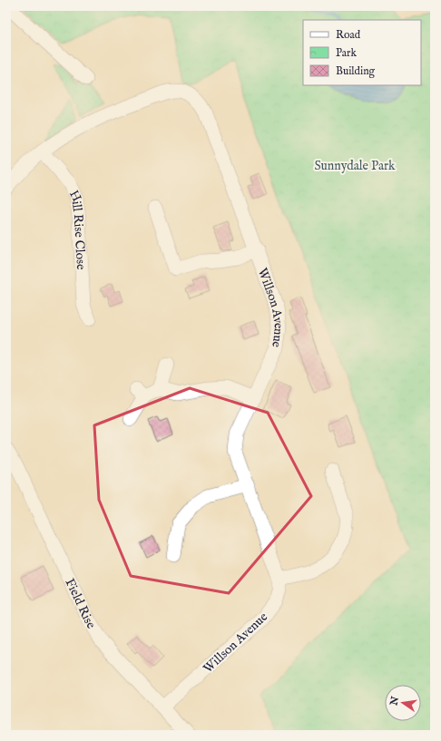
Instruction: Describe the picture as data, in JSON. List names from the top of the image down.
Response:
{
  "streets": {
    "street": ["Hill Rise Close", "Willson Avenue", "Field Rise"]
  },
  "crossings": [
    ["Hill Rise Close", "Willson Avenue"],
    ["Willson Avenue", "Field Rise"]
  ],
  "parks": ["Sunnydale Park"],
  "legend": ["Road", "Park", "Building"],
  "north": "left"
}
